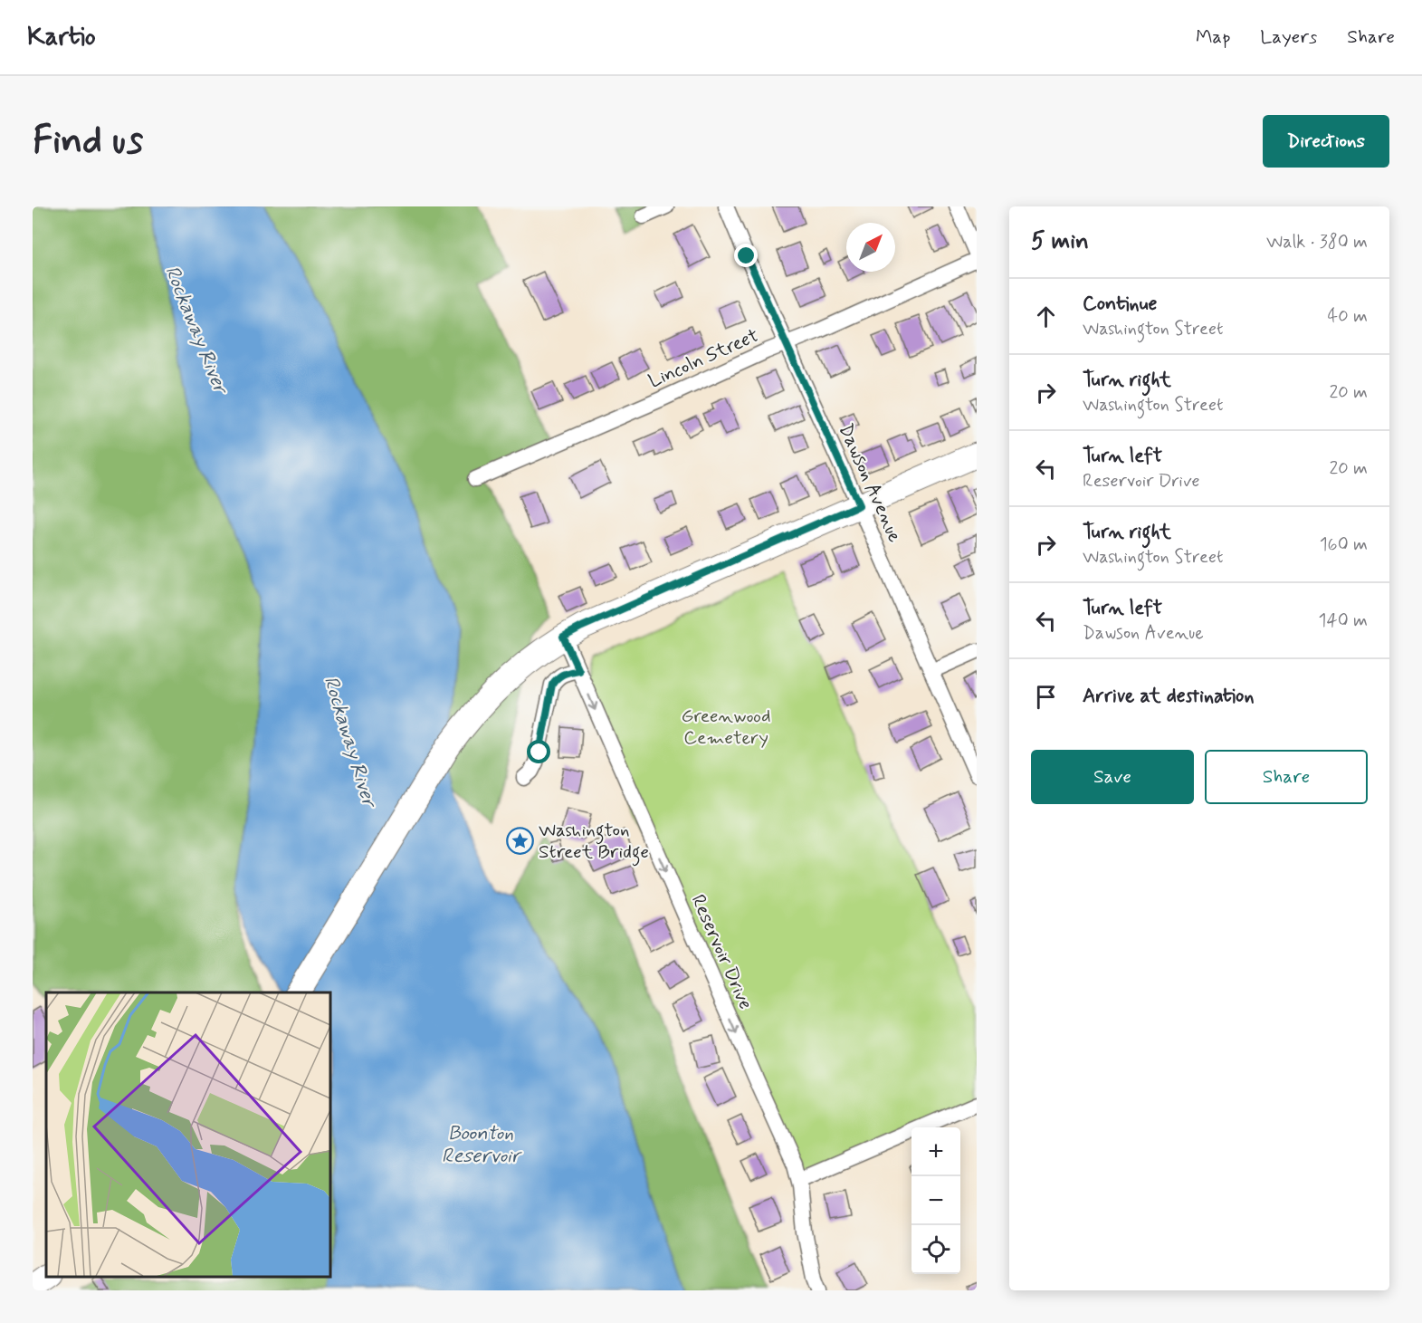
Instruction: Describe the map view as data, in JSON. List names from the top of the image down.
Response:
{
  "streets": {
    "street": ["Lincoln Street", "Dawson Avenue", "Reservoir Drive"]
  },
  "crossings": [
    ["Lincoln Street", "Dawson Avenue"]
  ],
  "one_way": ["Reservoir Drive"],
  "water": ["Rockaway River", "Boonton Reservoir"],
  "parks": ["Greenwood Cemetery"],
  "places": {
    "place": ["Washington Street Bridge"]
  },
  "north": "top right",
  "page": {
    "header": "Kartio",
    "nav": ["Map", "Layers", "Share"],
    "buttons": [
      "Directions",
      ["Save", "Share"]
    ],
    "title": "Find us",
    "heading": ["5 min", "Walk · 380 m"],
    "list": [
      ["Continue", "Washington Street", "40 m"],
      ["Turn right", "Washington Street", "20 m"],
      ["Turn left", "Reservoir Drive", "20 m"],
      ["Turn right", "Washington Street", "160 m"],
      ["Turn left", "Dawson Avenue", "140 m"],
      "Arrive at destination"
    ],
    "map_buttons": ["+", "−"]
  }
}
